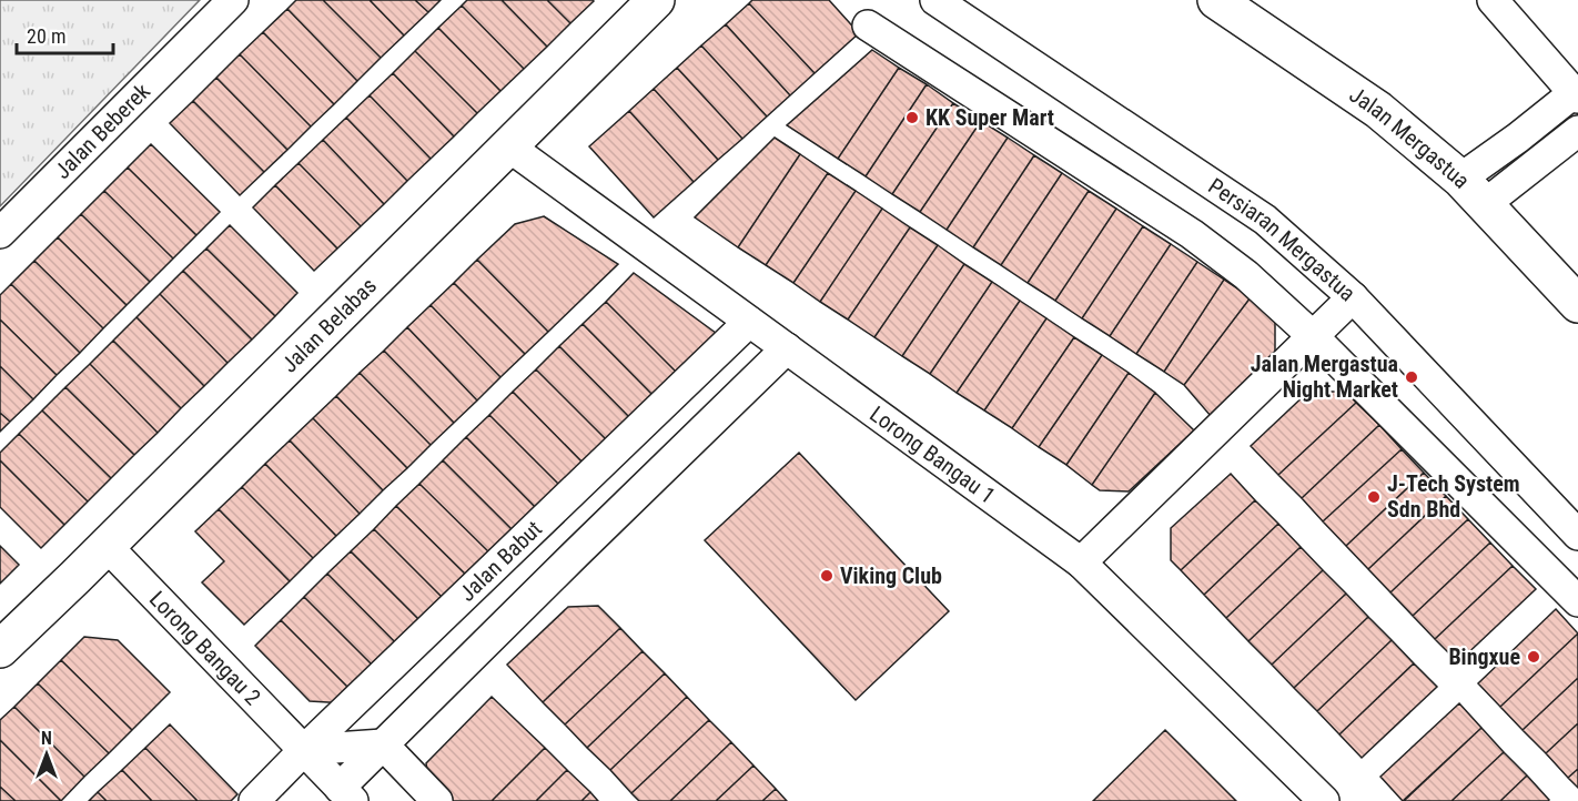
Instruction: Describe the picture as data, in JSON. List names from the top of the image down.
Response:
{
  "streets": {
    "street": [
      "Jalan Beberek",
      "Jalan Mergastua",
      "Persiaran Mergastua",
      "Jalan Belabas",
      "Lorong Bangau 1",
      "Jalan Babut",
      "Lorong Bangau 2"
    ]
  },
  "crossings": [
    ["Jalan Belabas", "Lorong Bangau 1"],
    ["Jalan Belabas", "Lorong Bangau 2"],
    ["Lorong Bangau 1", "Jalan Babut"],
    ["Jalan Babut", "Lorong Bangau 2"]
  ],
  "places": [
    "KK Super Mart",
    "Jalan Mergastua Night Market",
    "J-Tech System Sdn Bhd",
    "Viking Club",
    "Bingxue"
  ],
  "scale_bar": "20 m",
  "north": "top"
}
